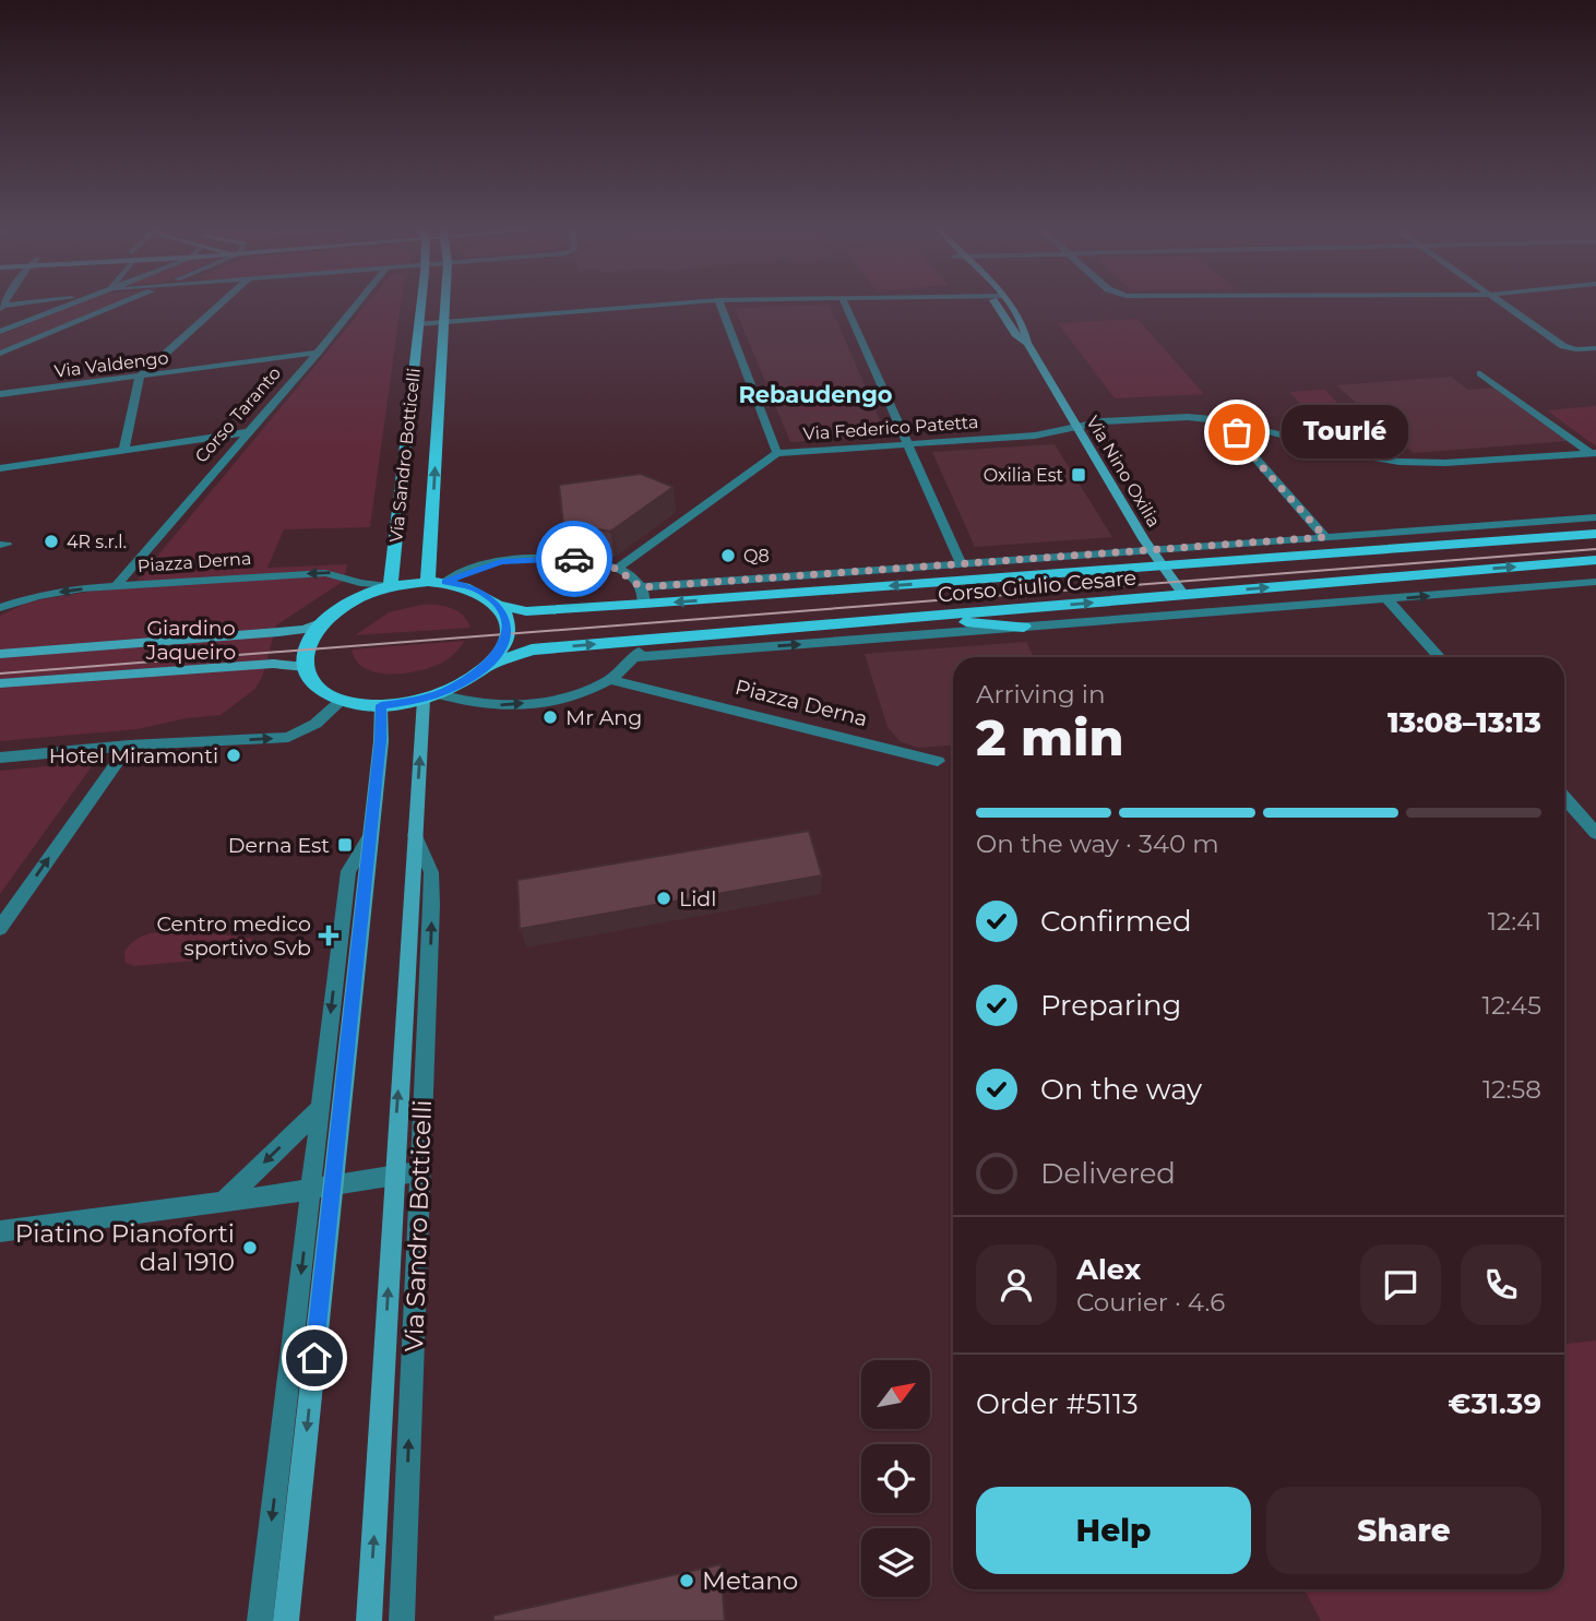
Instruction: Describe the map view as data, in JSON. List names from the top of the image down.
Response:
{
  "streets": {
    "main road": ["Via Sandro Botticelli", "Piazza Derna", "Corso Giulio Cesare"],
    "street": [
      "Via Valdengo",
      "Corso Taranto",
      "Via Federico Patetta",
      "Via Nino Oxilia"
    ]
  },
  "crossings": [
    ["Via Valdengo", "Corso Taranto"],
    ["Corso Taranto", "Piazza Derna"],
    ["Via Federico Patetta", "Via Nino Oxilia"],
    ["Via Sandro Botticelli", "Piazza Derna"],
    ["Via Sandro Botticelli", "Corso Giulio Cesare"],
    ["Via Nino Oxilia", "Corso Giulio Cesare"],
    ["Piazza Derna", "Corso Giulio Cesare"]
  ],
  "one_way": ["Via Sandro Botticelli"],
  "districts": ["Rebaudengo"],
  "parks": ["Giardino Jaqueiro"],
  "places": {
    "other": [
      "Tourlé",
      "4R s.r.l.",
      "Q8",
      "Mr Ang",
      "Hotel Miramonti",
      "Lidl",
      "Piatino Pianoforti dal 1910",
      "Metano"
    ],
    "transit": ["Oxilia Est", "Derna Est"],
    "health": ["Centro medico sportivo Svb"]
  },
  "north": "top right",
  "page": {
    "bubble": "Tourlé",
    "heading": ["2 min", "Arriving in", "13:08–13:13"],
    "panel": [
      "Alex",
      "Courier · 4.6",
      "Order #5113",
      "€31.39"
    ],
    "bar": "On the way · 340 m",
    "list": [
      ["Confirmed", "12:41"],
      ["Preparing", "12:45"],
      ["On the way", "12:58"],
      "Delivered"
    ],
    "buttons": ["Help", "Share"]
  }
}
